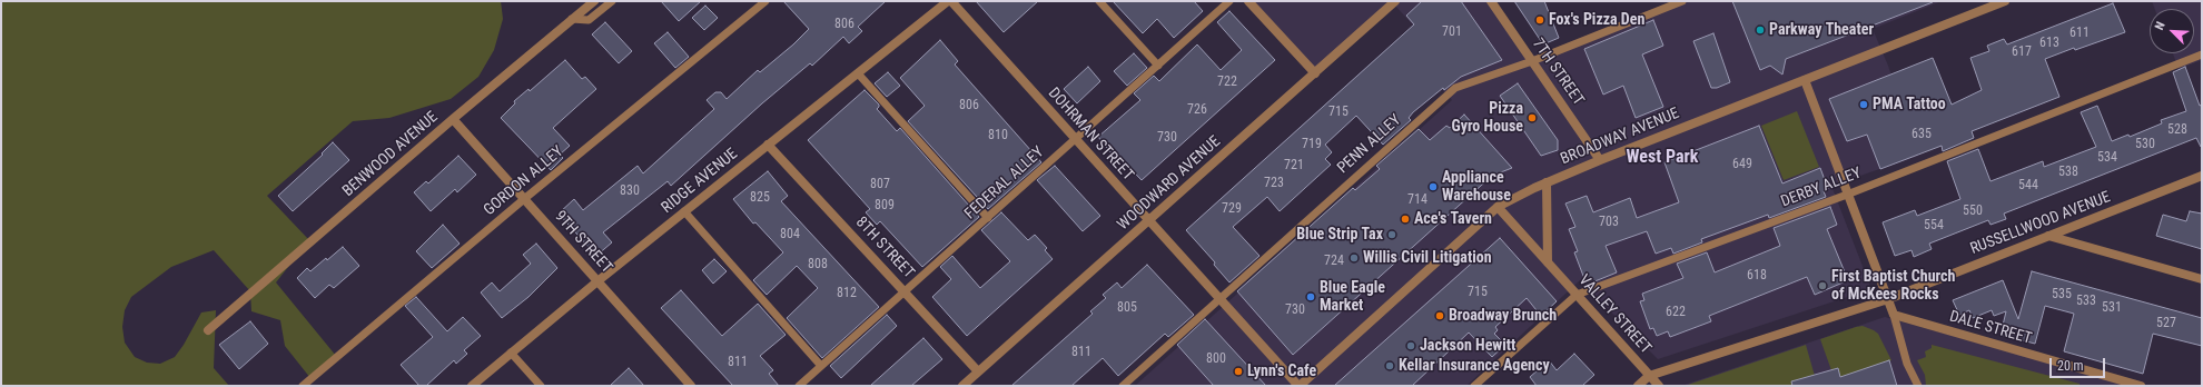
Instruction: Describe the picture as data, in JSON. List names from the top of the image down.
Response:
{
  "streets": {
    "street": [
      "7TH STREET",
      "DOHRMAN STREET",
      "BROADWAY AVENUE",
      "BENWOOD AVENUE",
      "RIDGE AVENUE",
      "WOODWARD AVENUE",
      "RUSSELLWOOD AVENUE",
      "9TH STREET",
      "8TH STREET",
      "VALLEY STREET",
      "DALE STREET"
    ],
    "lane": [
      "PENN ALLEY",
      "GORDON ALLEY",
      "FEDERAL ALLEY",
      "DERBY ALLEY"
    ]
  },
  "crossings": [
    ["7TH STREET", "BROADWAY AVENUE"],
    ["7TH STREET", "PENN ALLEY"],
    ["DOHRMAN STREET", "BROADWAY AVENUE"],
    ["DOHRMAN STREET", "PENN ALLEY"],
    ["DOHRMAN STREET", "RIDGE AVENUE"],
    ["DOHRMAN STREET", "FEDERAL ALLEY"],
    ["DOHRMAN STREET", "WOODWARD AVENUE"],
    ["BROADWAY AVENUE", "VALLEY STREET"],
    ["BENWOOD AVENUE", "9TH STREET"],
    ["GORDON ALLEY", "9TH STREET"],
    ["RIDGE AVENUE", "9TH STREET"],
    ["RIDGE AVENUE", "8TH STREET"],
    ["FEDERAL ALLEY", "8TH STREET"],
    ["WOODWARD AVENUE", "8TH STREET"],
    ["DERBY ALLEY", "VALLEY STREET"],
    ["RUSSELLWOOD AVENUE", "VALLEY STREET"]
  ],
  "districts": ["West Park"],
  "places": [
    "Fox's Pizza Den",
    "Parkway Theater",
    "PMA Tattoo",
    "Pizza Gyro House",
    "Appliance Warehouse",
    "Ace's Tavern",
    "Blue Strip Tax",
    "Willis Civil Litigation",
    "First Baptist Church of McKees Rocks",
    "Blue Eagle Market",
    "Broadway Brunch",
    "Jackson Hewitt",
    "Kellar Insurance Agency",
    "Lynn's Cafe"
  ],
  "house_numbers": [
    "806",
    "701",
    "611",
    "613",
    "617",
    "722",
    "806",
    "726",
    "715",
    "528",
    "635",
    "810",
    "730",
    "719",
    "530",
    "534",
    "649",
    "721",
    "538",
    "723",
    "807",
    "544",
    "830",
    "825",
    "714",
    "809",
    "729",
    "550",
    "703",
    "554",
    "804",
    "724",
    "808",
    "618",
    "715",
    "812",
    "535",
    "533",
    "805",
    "531",
    "730",
    "622",
    "527",
    "811",
    "800",
    "811"
  ],
  "scale_bar": "20 m",
  "north": "top left"
}
